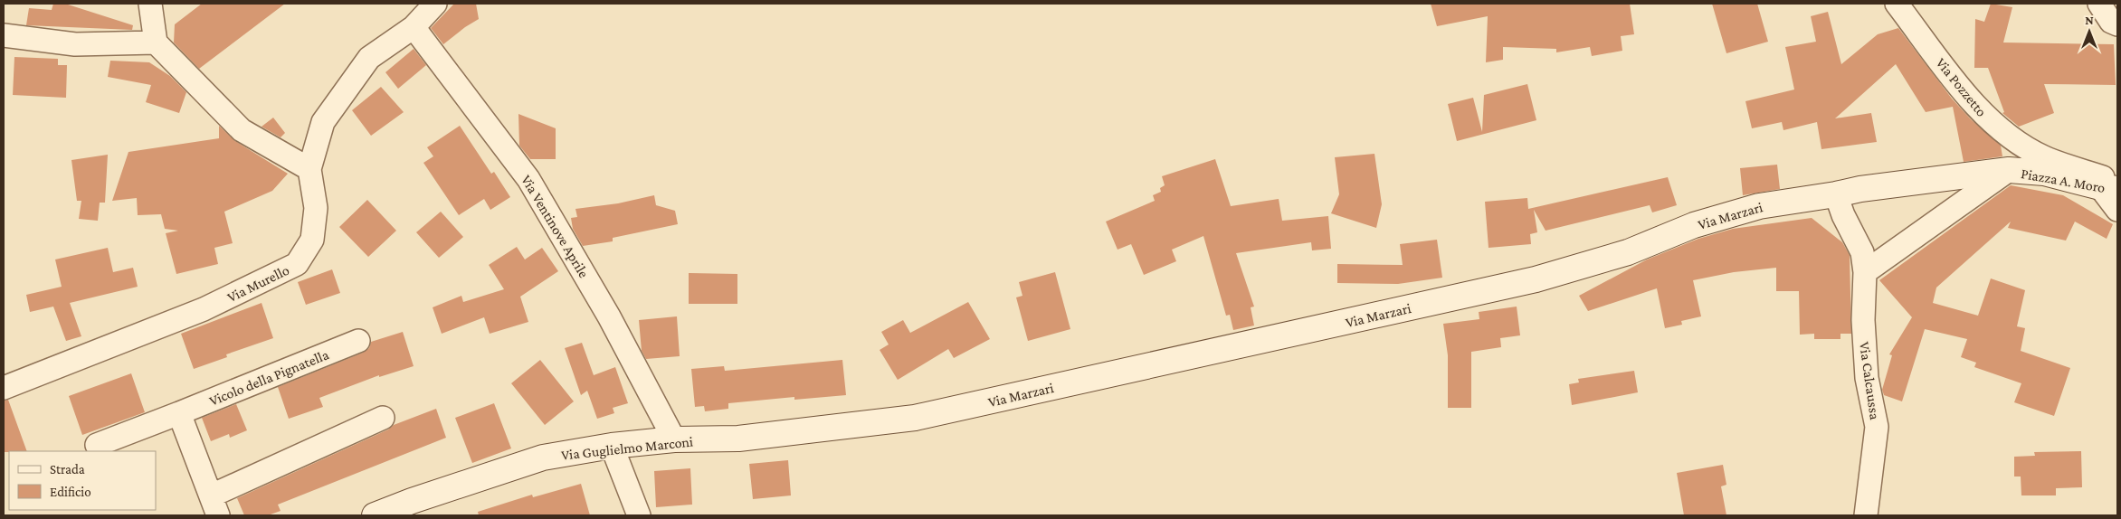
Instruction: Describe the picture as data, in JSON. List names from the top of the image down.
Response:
{
  "streets": {
    "street": [
      "Via Pozzetto",
      "Piazza A. Moro",
      "Via Marzari",
      "Via Ventinove Aprile",
      "Via Murello",
      "Vicolo della Pignatella",
      "Via Calcaussa",
      "Via Guglielmo Marconi"
    ]
  },
  "crossings": [
    ["Via Pozzetto", "Piazza A. Moro"],
    ["Piazza A. Moro", "Via Marzari"],
    ["Via Marzari", "Via Guglielmo Marconi"],
    ["Via Ventinove Aprile", "Via Guglielmo Marconi"]
  ],
  "legend": ["Strada", "Edificio"],
  "north": "top"
}
